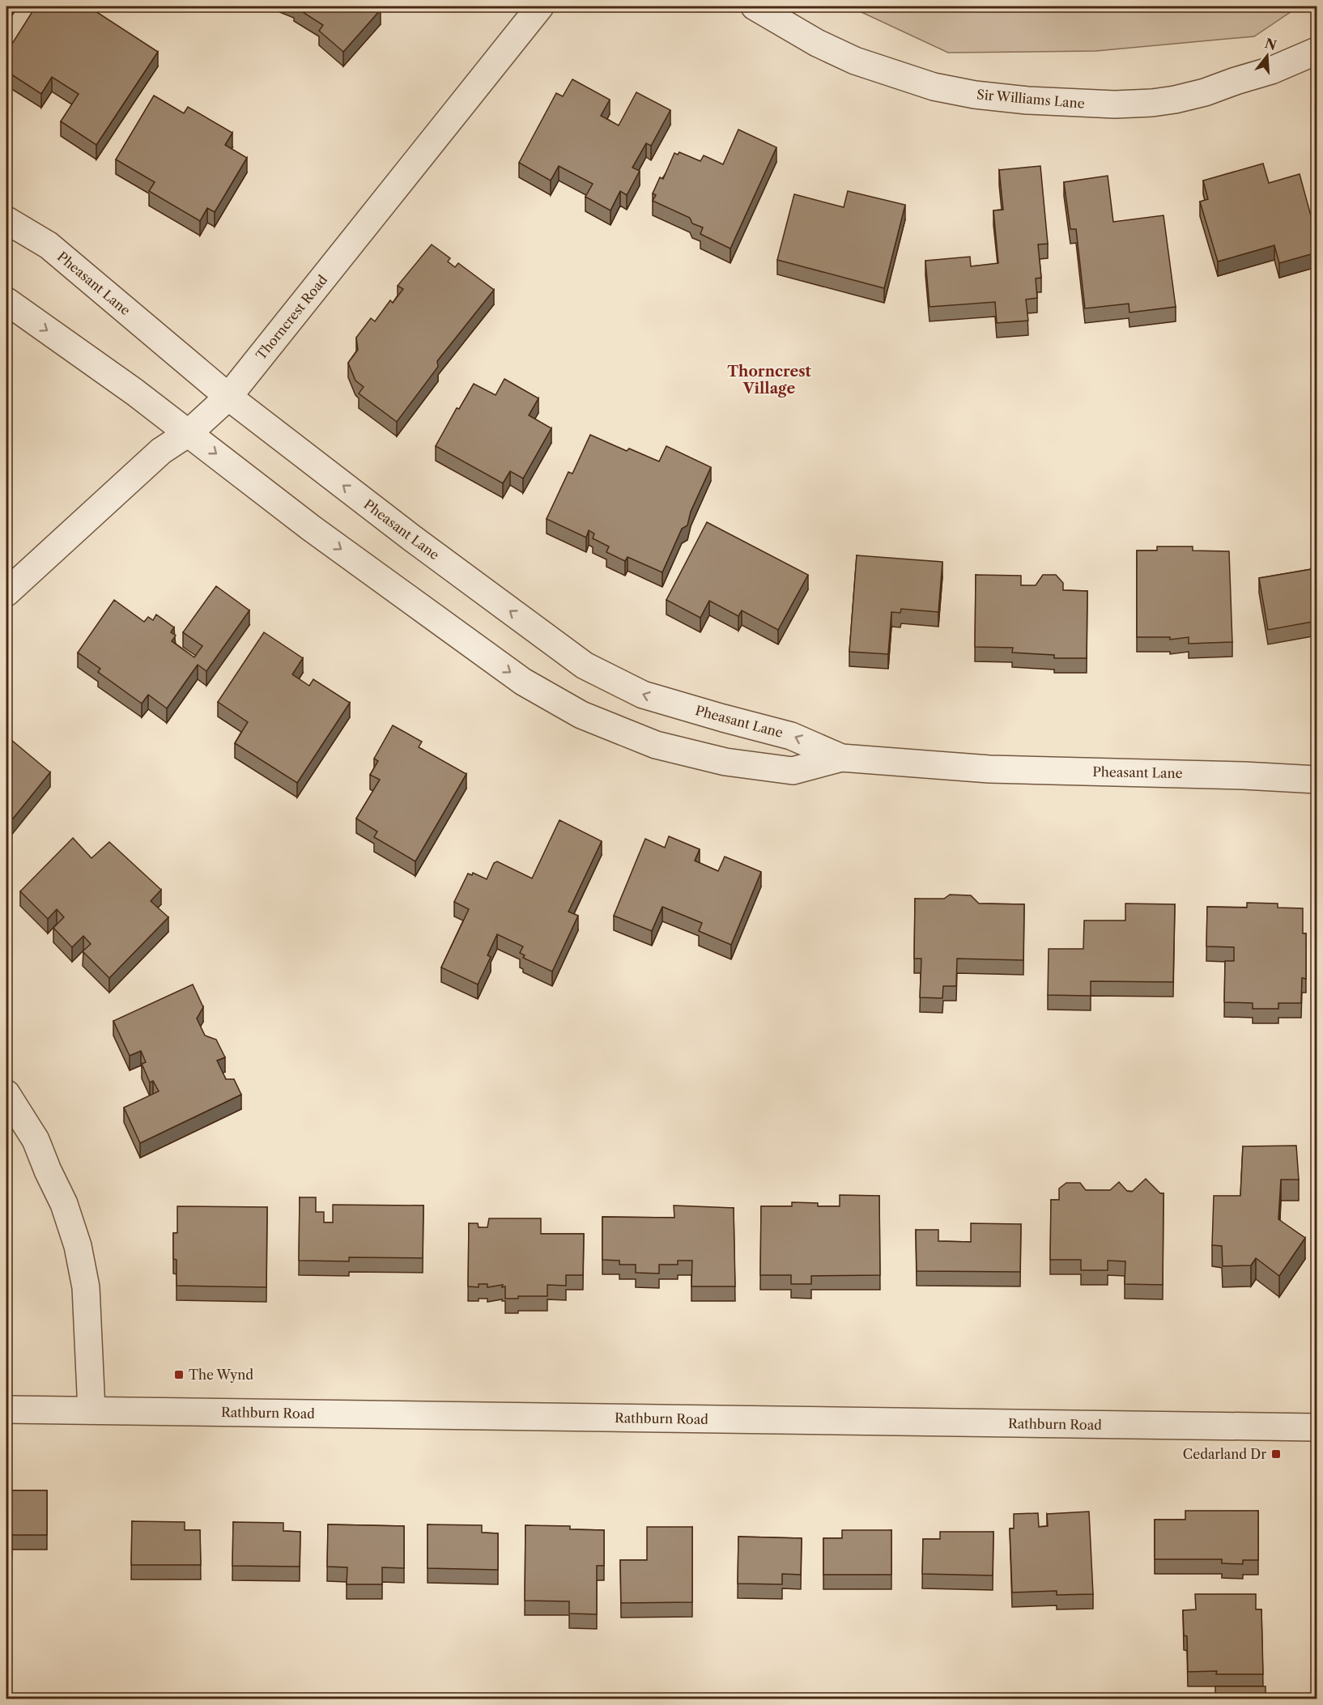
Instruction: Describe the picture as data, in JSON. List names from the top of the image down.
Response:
{
  "streets": {
    "street": [
      "Sir Williams Lane",
      "Pheasant Lane",
      "Thorncrest Road",
      "Rathburn Road"
    ]
  },
  "crossings": [
    ["Pheasant Lane", "Thorncrest Road"]
  ],
  "districts": ["Thorncrest Village"],
  "places": {
    "transit": ["The Wynd", "Cedarland Dr"]
  },
  "north": "top"
}
